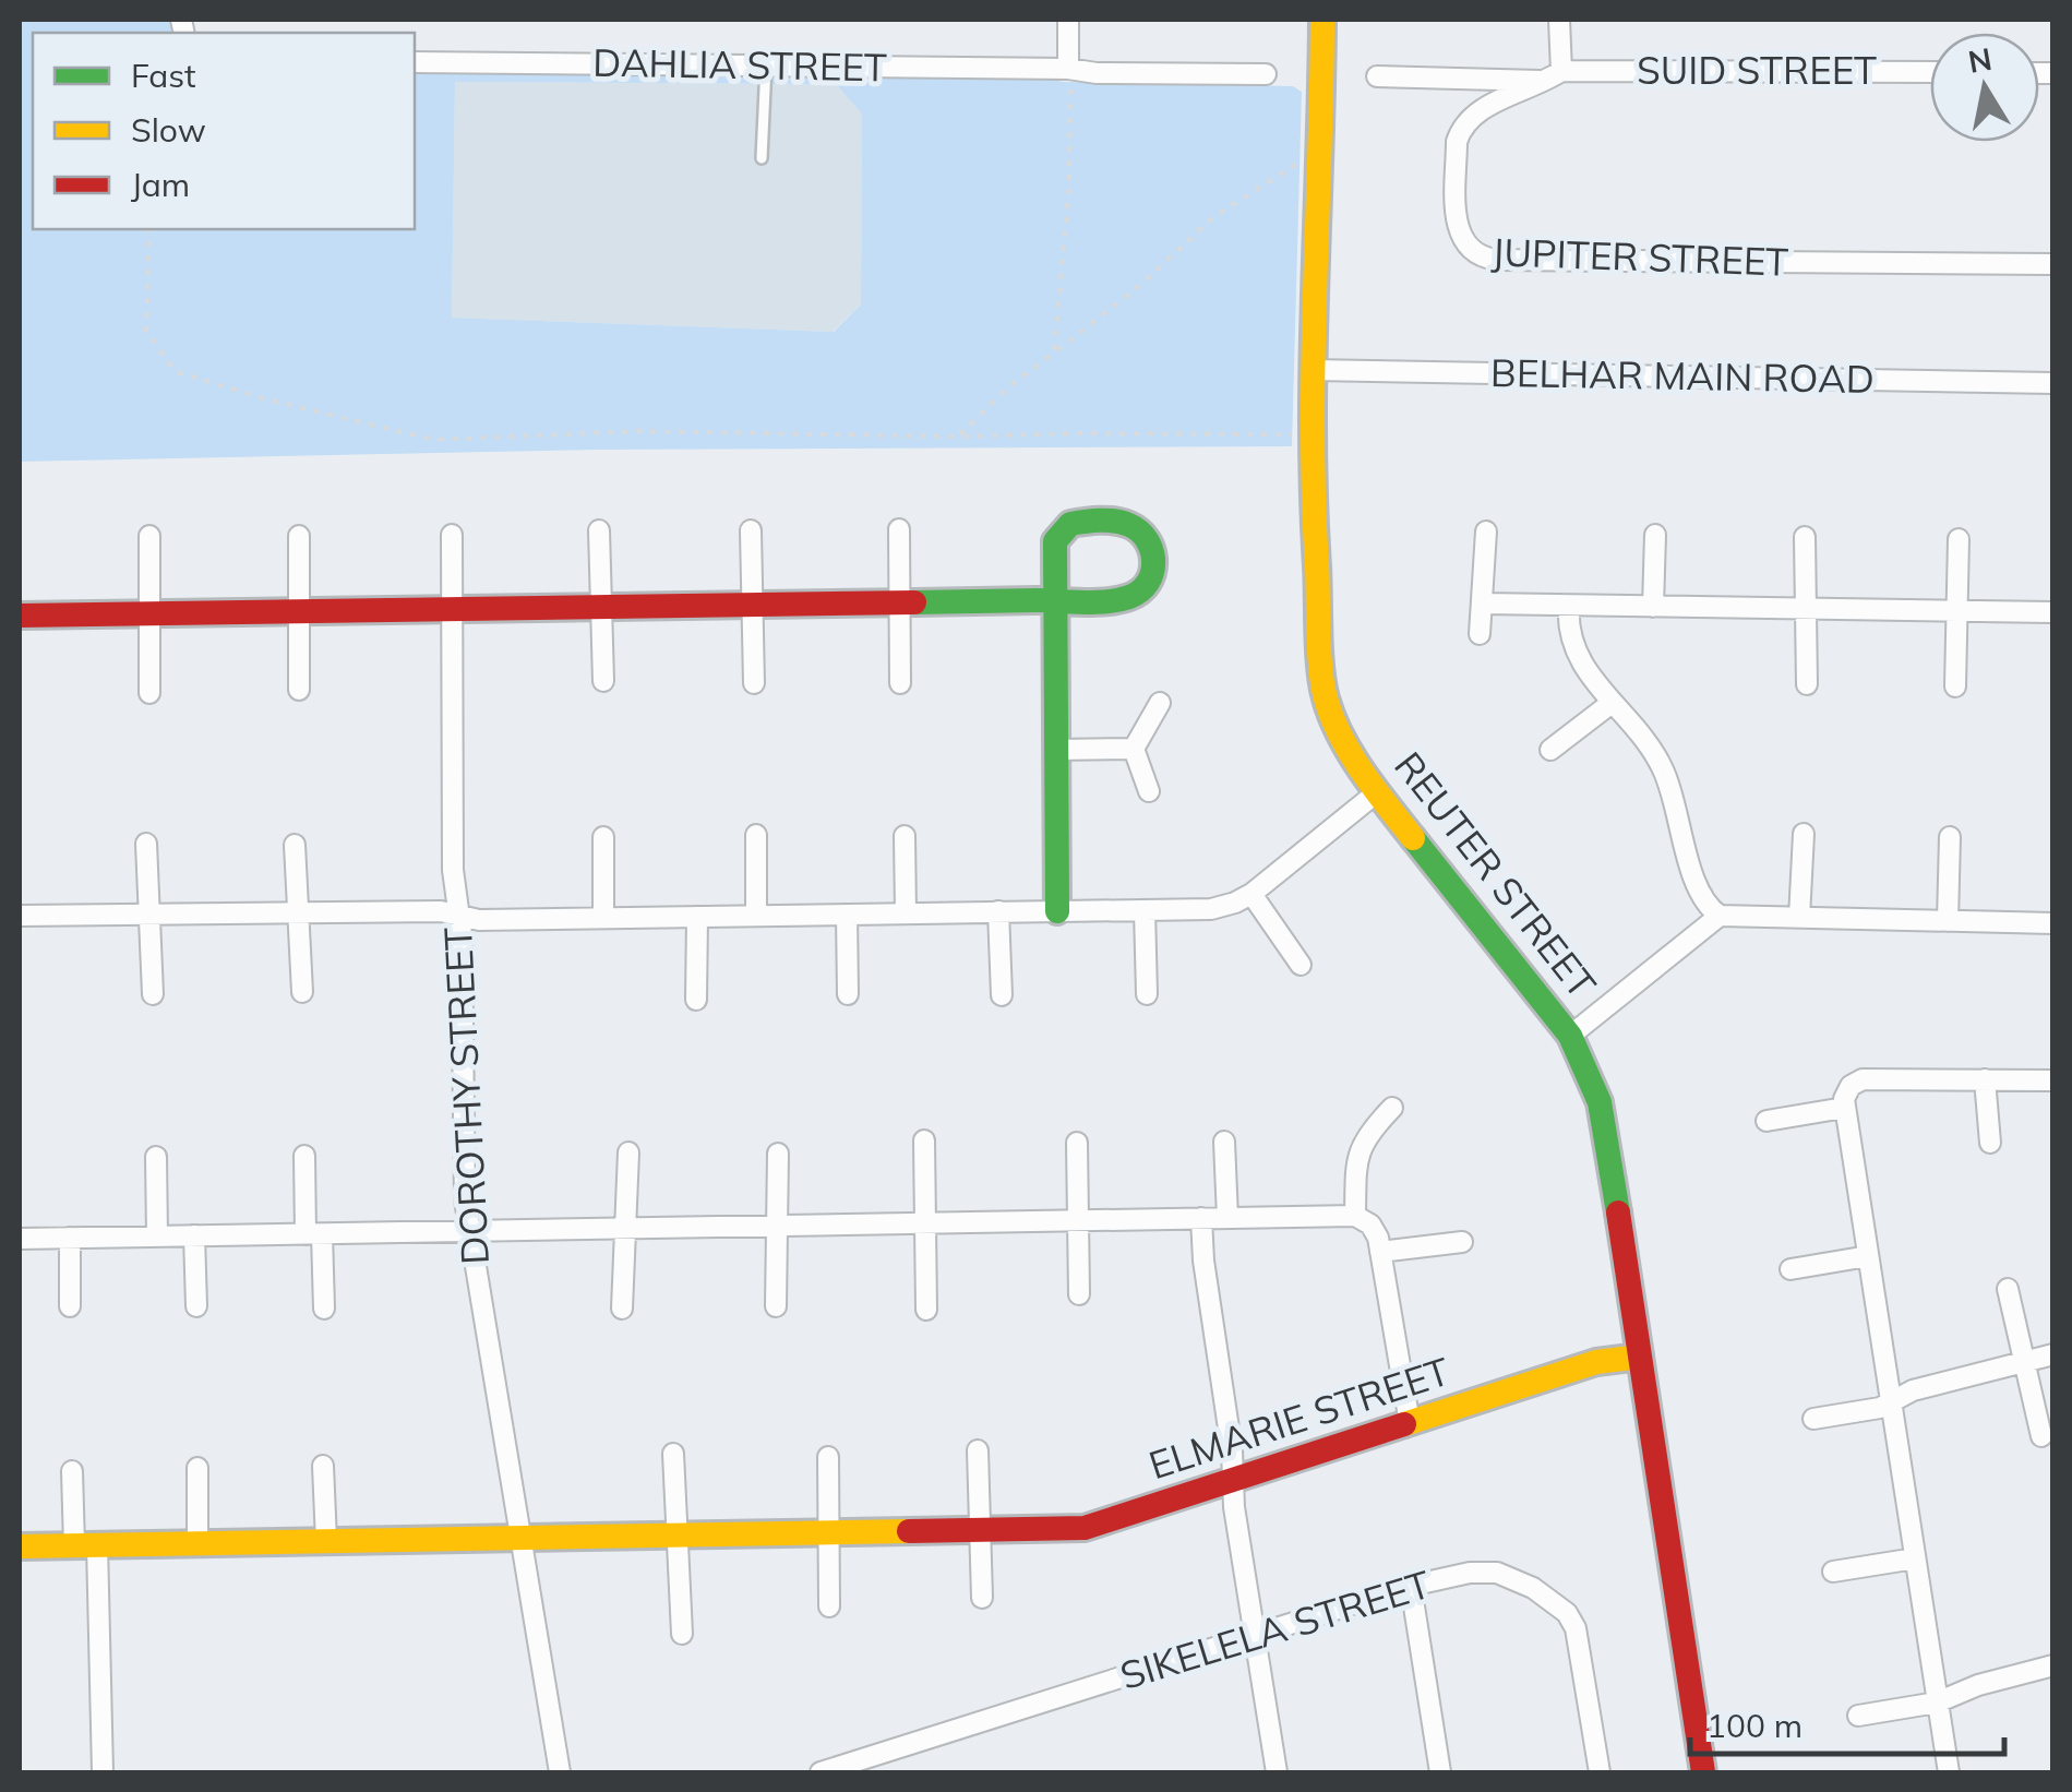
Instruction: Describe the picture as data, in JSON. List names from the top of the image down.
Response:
{
  "streets": {
    "street": [
      "DAHLIA STREET",
      "SUID STREET",
      "JUPITER STREET",
      "BELHAR MAIN ROAD",
      "REUTER STREET",
      "DOROTHY STREET",
      "ELMARIE STREET",
      "SIKELELA STREET"
    ]
  },
  "crossings": [
    ["SUID STREET", "JUPITER STREET"],
    ["BELHAR MAIN ROAD", "REUTER STREET"],
    ["REUTER STREET", "ELMARIE STREET"],
    ["DOROTHY STREET", "ELMARIE STREET"]
  ],
  "legend": ["Fast", "Slow", "Jam"],
  "scale_bar": "100 m",
  "north": "top"
}
